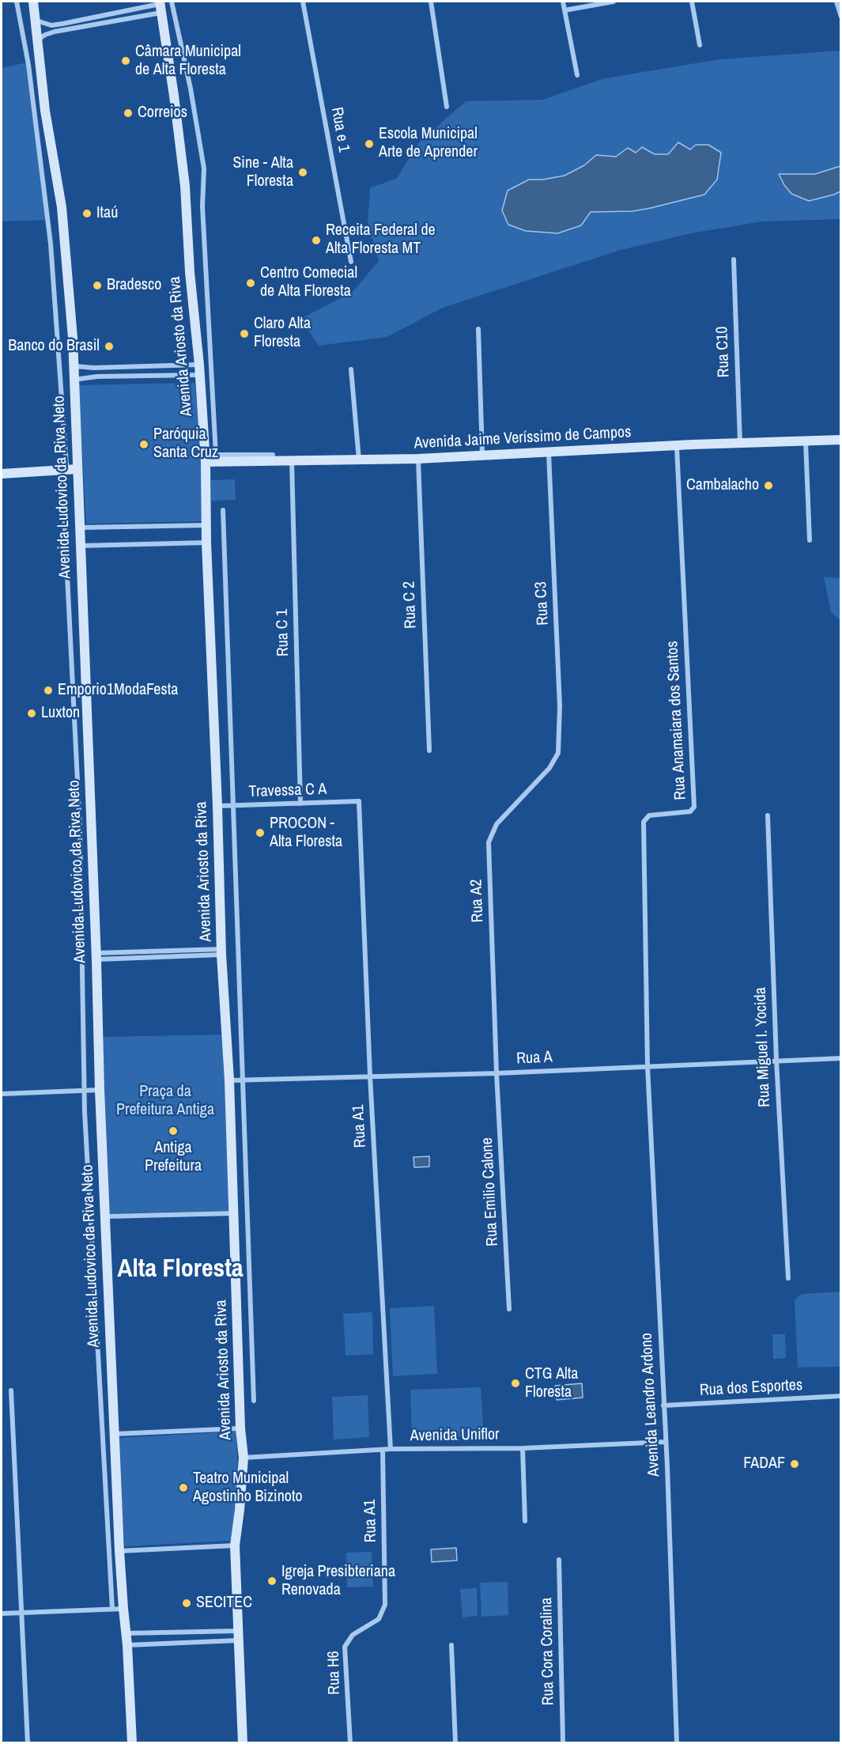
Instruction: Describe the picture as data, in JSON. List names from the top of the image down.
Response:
{
  "streets": {
    "street": [
      "Rua e 1",
      "Avenida Ariosto da Riva",
      "Rua C10",
      "Avenida Jaime Veríssimo de Campos",
      "Avenida Ludovico da Riva Neto",
      "Rua C3",
      "Rua C 2",
      "Rua C 1",
      "Rua Anamaiara dos Santos",
      "Travessa C A",
      "Rua A2",
      "Rua Miguel I. Yocida",
      "Rua A",
      "Rua A1",
      "Rua Emilio Calone",
      "Rua dos Esportes",
      "Avenida Leandro Ardono",
      "Avenida Uniflor",
      "Rua Cora Coralina",
      "Rua H6"
    ]
  },
  "crossings": [
    ["Avenida Ariosto da Riva", "Avenida Jaime Veríssimo de Campos"],
    ["Avenida Ariosto da Riva", "Travessa C A"],
    ["Avenida Ariosto da Riva", "Rua A"],
    ["Avenida Ariosto da Riva", "Avenida Uniflor"],
    ["Rua C10", "Avenida Jaime Veríssimo de Campos"],
    ["Avenida Jaime Veríssimo de Campos", "Rua C3"],
    ["Avenida Jaime Veríssimo de Campos", "Rua C 2"],
    ["Avenida Jaime Veríssimo de Campos", "Rua C 1"],
    ["Avenida Jaime Veríssimo de Campos", "Rua Anamaiara dos Santos"],
    ["Rua C3", "Rua A2"],
    ["Rua C 1", "Travessa C A"],
    ["Rua Anamaiara dos Santos", "Rua A"],
    ["Rua Anamaiara dos Santos", "Avenida Leandro Ardono"],
    ["Travessa C A", "Rua A1"],
    ["Rua A2", "Rua A"],
    ["Rua A2", "Rua Emilio Calone"],
    ["Rua Miguel I. Yocida", "Rua A"],
    ["Rua A", "Rua A1"],
    ["Rua A", "Rua Emilio Calone"],
    ["Rua A", "Avenida Leandro Ardono"],
    ["Rua A1", "Avenida Uniflor"],
    ["Rua A1", "Rua H6"],
    ["Rua dos Esportes", "Avenida Leandro Ardono"],
    ["Avenida Leandro Ardono", "Avenida Uniflor"]
  ],
  "districts": ["Alta Floresta"],
  "parks": ["Praça da Prefeitura Antiga"],
  "places": [
    "Câmara Municipal de Alta Floresta",
    "Correios",
    "Escola Municipal Arte de Aprender",
    "Sine - Alta Floresta",
    "Itaú",
    "Receita Federal de Alta Floresta MT",
    "Centro Comecial de Alta Floresta",
    "Bradesco",
    "Claro Alta Floresta",
    "Banco do Brasil",
    "Paróquia Santa Cruz",
    "Cambalacho",
    "Emporio1ModaFesta",
    "Luxton",
    "PROCON - Alta Floresta",
    "Antiga Prefeitura",
    "CTG Alta Floresta",
    "FADAF",
    "Teatro Municipal Agostinho Bizinoto",
    "Igreja Presibteriana Renovada",
    "SECITEC"
  ]
}
